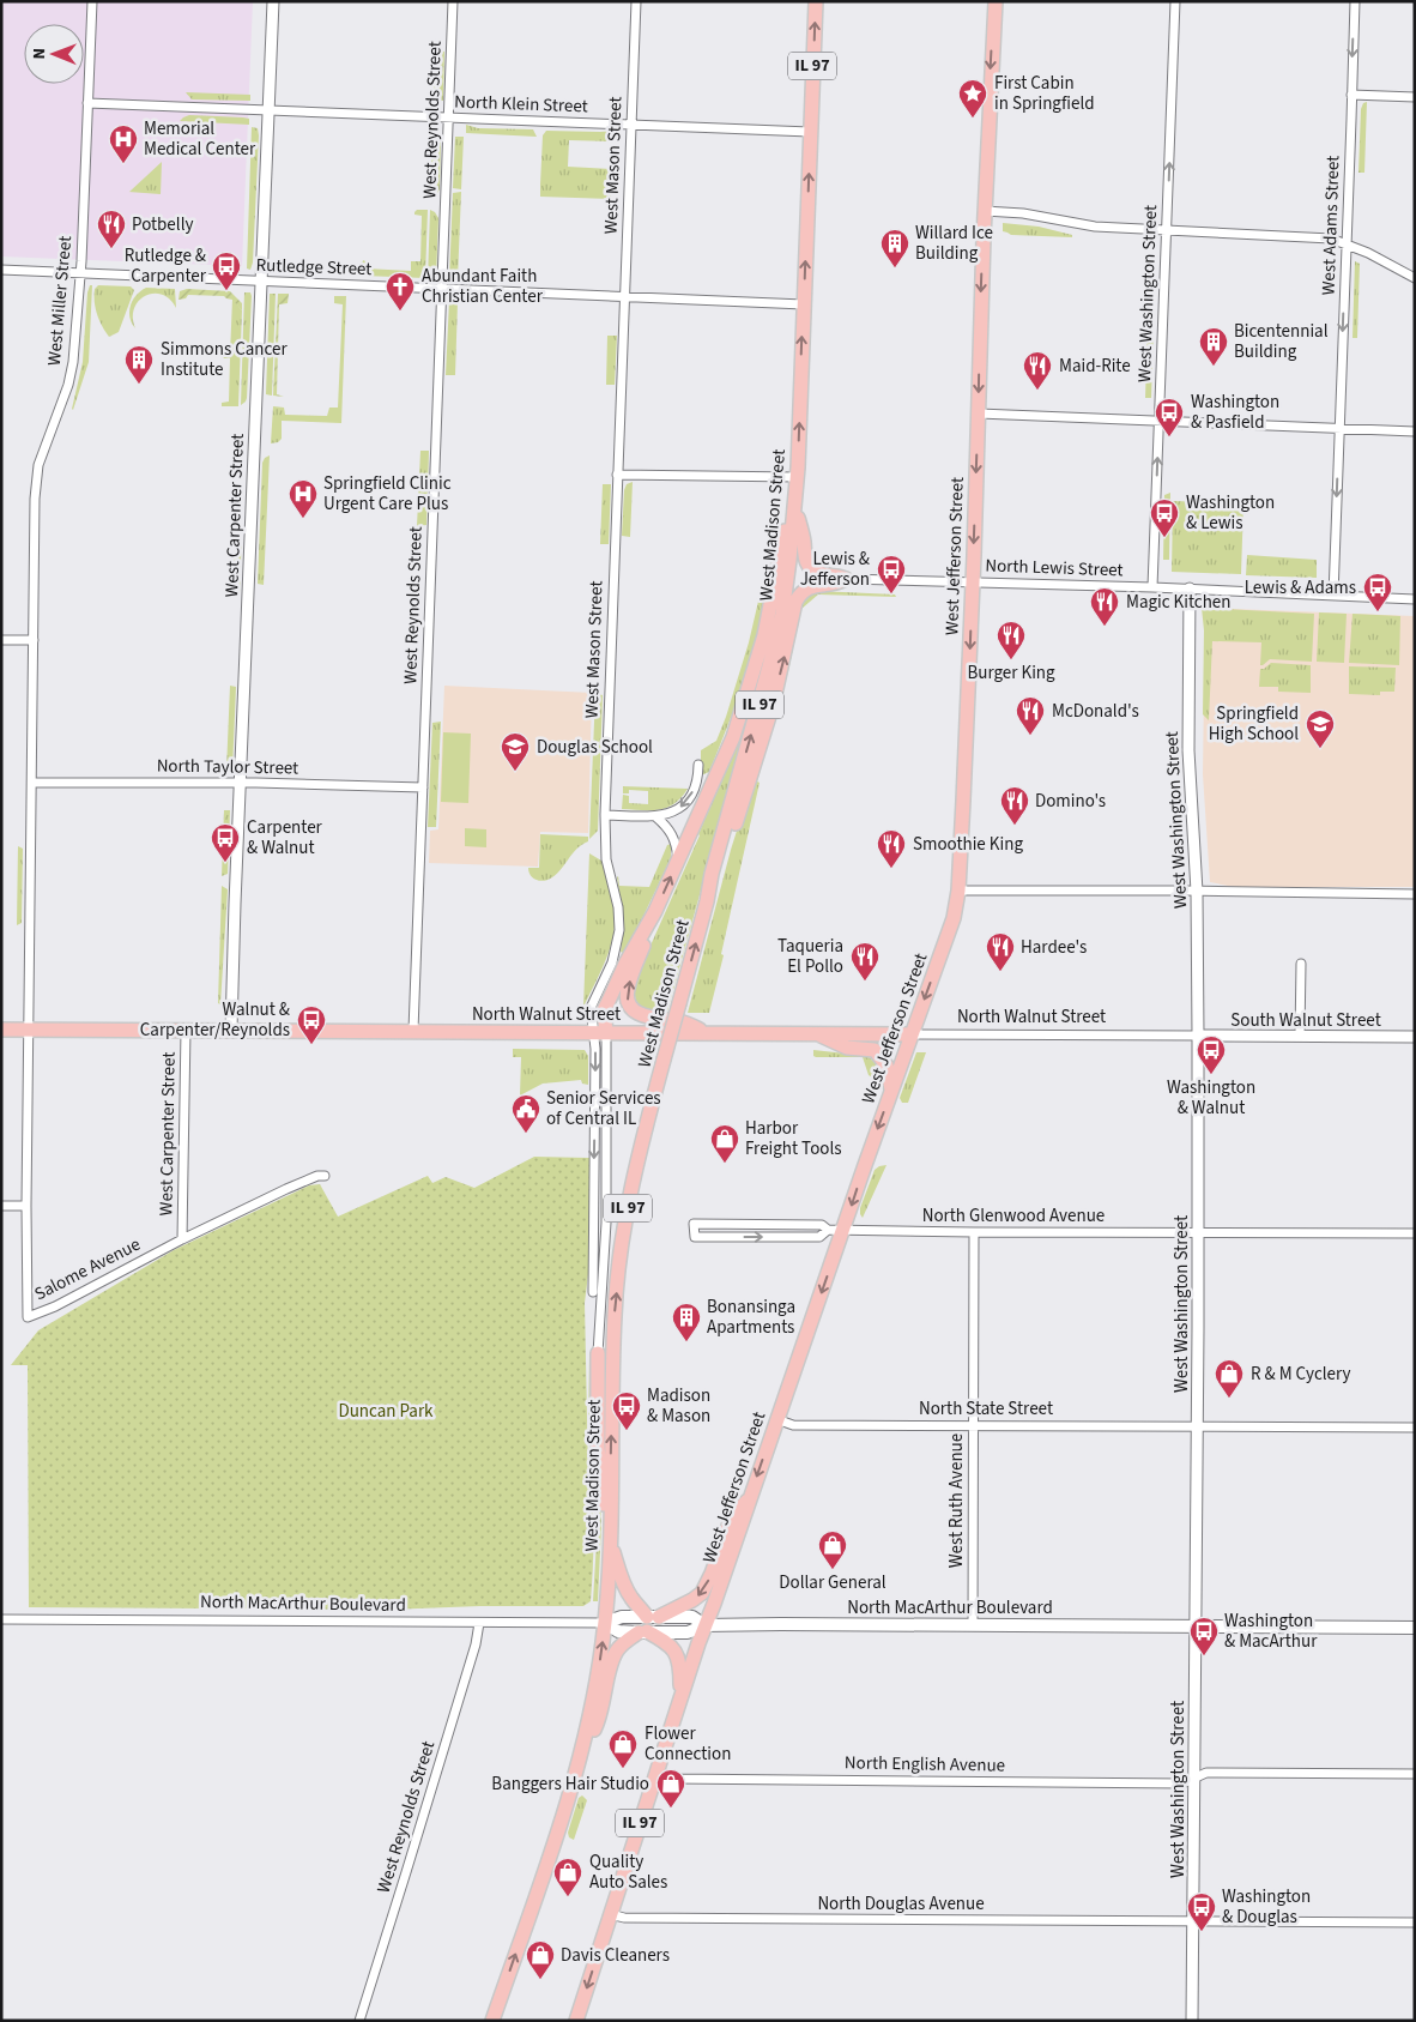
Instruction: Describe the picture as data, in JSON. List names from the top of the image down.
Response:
{
  "streets": {
    "main road": [
      "IL 97",
      "West Madison Street",
      "West Jefferson Street",
      "North Walnut Street",
      "North MacArthur Boulevard"
    ],
    "street": [
      "North Klein Street",
      "West Reynolds Street",
      "West Mason Street",
      "West Adams Street",
      "Rutledge Street",
      "West Washington Street",
      "West Miller Street",
      "West Carpenter Street",
      "North Lewis Street",
      "North Taylor Street",
      "South Walnut Street",
      "North Glenwood Avenue",
      "Salome Avenue",
      "North State Street",
      "West Ruth Avenue",
      "North English Avenue",
      "North Douglas Avenue"
    ]
  },
  "crossings": [
    ["North Klein Street", "West Reynolds Street"],
    ["North Klein Street", "West Mason Street"],
    ["North Klein Street", "West Miller Street"],
    ["North Klein Street", "West Carpenter Street"],
    ["North Klein Street", "West Madison Street"],
    ["West Reynolds Street", "Rutledge Street"],
    ["West Reynolds Street", "North Taylor Street"],
    ["West Reynolds Street", "North Walnut Street"],
    ["West Reynolds Street", "North MacArthur Boulevard"],
    ["West Mason Street", "Rutledge Street"],
    ["West Mason Street", "North Walnut Street"],
    ["West Adams Street", "North Lewis Street"],
    ["Rutledge Street", "West Miller Street"],
    ["Rutledge Street", "West Carpenter Street"],
    ["Rutledge Street", "West Madison Street"],
    ["West Washington Street", "North Lewis Street"],
    ["West Washington Street", "North Walnut Street"],
    ["West Washington Street", "South Walnut Street"],
    ["West Washington Street", "North Glenwood Avenue"],
    ["West Washington Street", "North State Street"],
    ["West Washington Street", "North MacArthur Boulevard"],
    ["West Washington Street", "North English Avenue"],
    ["West Washington Street", "North Douglas Avenue"],
    ["West Miller Street", "North Taylor Street"],
    ["West Miller Street", "North Walnut Street"],
    ["West Miller Street", "Salome Avenue"],
    ["West Carpenter Street", "North Taylor Street"],
    ["West Carpenter Street", "North Walnut Street"],
    ["West Carpenter Street", "Salome Avenue"],
    ["West Madison Street", "North MacArthur Boulevard"],
    ["West Jefferson Street", "North Lewis Street"],
    ["West Jefferson Street", "North Walnut Street"],
    ["West Jefferson Street", "North Glenwood Avenue"],
    ["West Jefferson Street", "North State Street"],
    ["West Jefferson Street", "North MacArthur Boulevard"],
    ["West Jefferson Street", "North English Avenue"],
    ["West Jefferson Street", "North Douglas Avenue"],
    ["North Walnut Street", "South Walnut Street"],
    ["North Glenwood Avenue", "West Ruth Avenue"],
    ["North State Street", "West Ruth Avenue"],
    ["West Ruth Avenue", "North MacArthur Boulevard"]
  ],
  "one_way": ["West Adams Street", "West Jefferson Street"],
  "parks": ["Duncan Park"],
  "places": {
    "place": ["First Cabin in Springfield"],
    "hospital": ["Memorial Medical Center", "Springfield Clinic Urgent Care Plus"],
    "restaurant": [
      "Potbelly",
      "Maid-Rite",
      "Magic Kitchen",
      "Burger King",
      "McDonald's",
      "Domino's",
      "Smoothie King",
      "Hardee's",
      "Taqueria El Pollo"
    ],
    "building": [
      "Willard Ice Building",
      "Bicentennial Building",
      "Simmons Cancer Institute",
      "Bonansinga Apartments"
    ],
    "bus stop": [
      "Rutledge & Carpenter",
      "Washington & Pasfield",
      "Washington & Lewis",
      "Lewis & Jefferson",
      "Lewis & Adams",
      "Carpenter & Walnut",
      "Walnut & Carpenter/Reynolds",
      "Washington & Walnut",
      "Madison & Mason",
      "Washington & MacArthur",
      "Washington & Douglas"
    ],
    "church": ["Abundant Faith Christian Center"],
    "school or university": ["Springfield High School", "Douglas School"],
    "public building": ["Senior Services of Central IL"],
    "shop": [
      "Harbor Freight Tools",
      "R & M Cyclery",
      "Dollar General",
      "Flower Connection",
      "Banggers Hair Studio",
      "Quality Auto Sales",
      "Davis Cleaners"
    ]
  },
  "north": "left"
}
